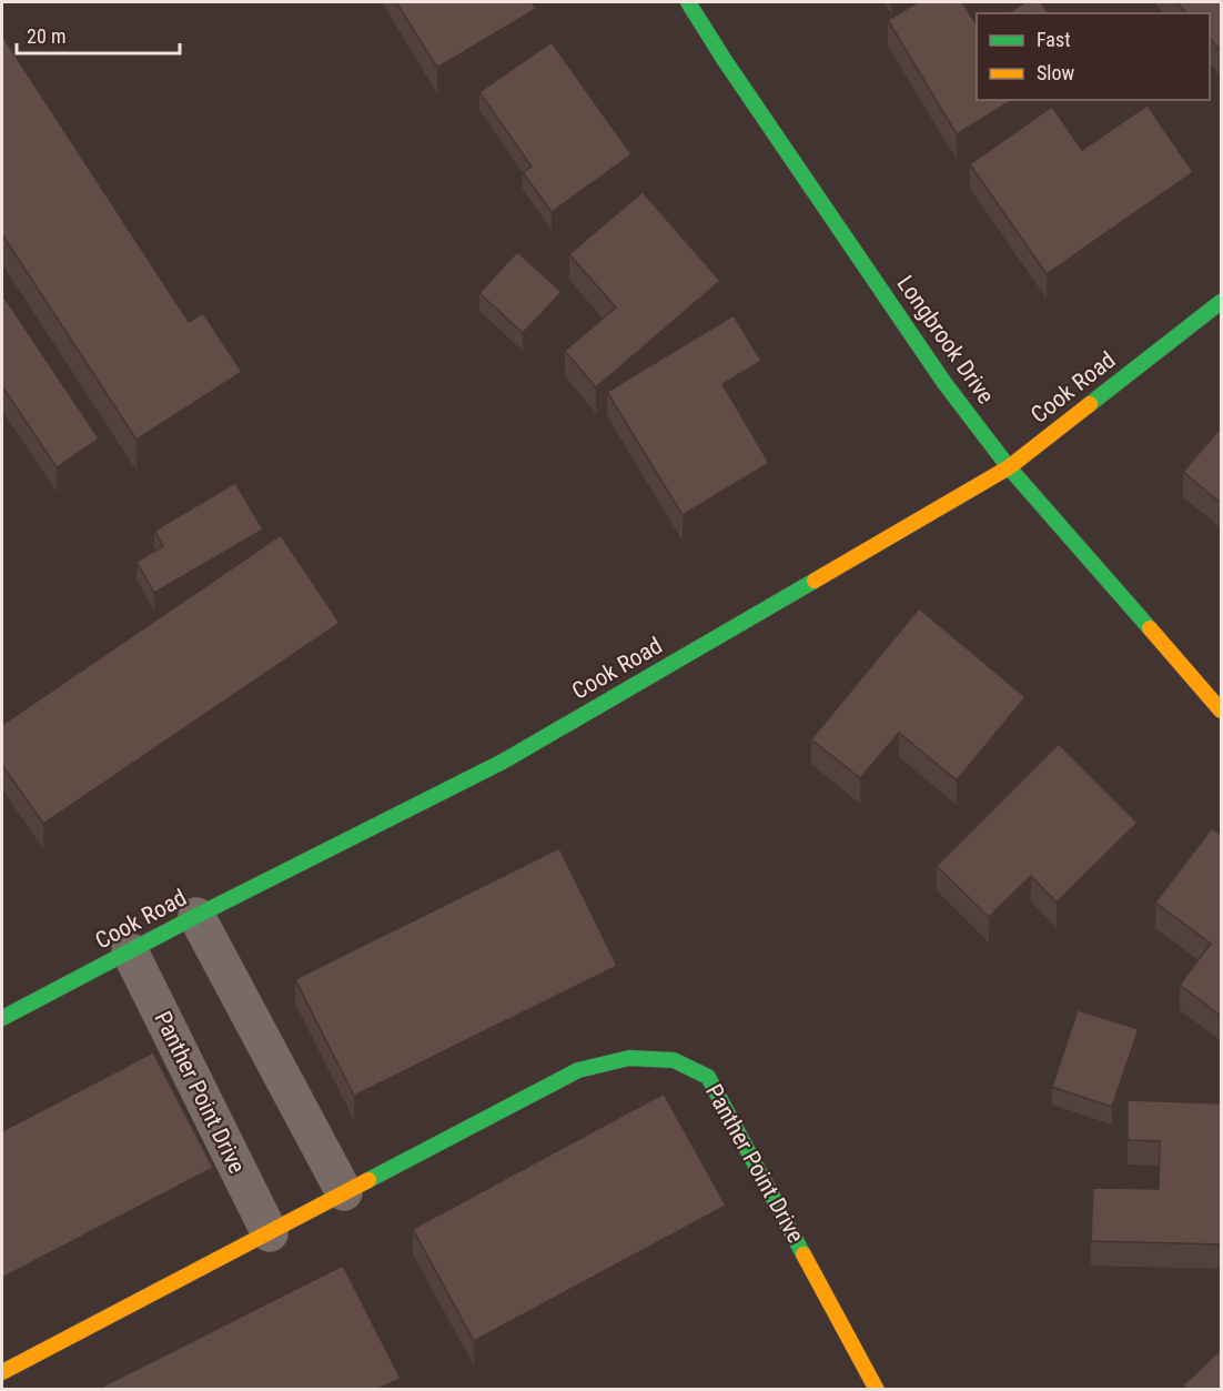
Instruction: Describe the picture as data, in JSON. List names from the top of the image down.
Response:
{
  "streets": {
    "street": ["Longbrook Drive", "Cook Road", "Panther Point Drive"]
  },
  "crossings": [
    ["Longbrook Drive", "Cook Road"],
    ["Cook Road", "Panther Point Drive"]
  ],
  "legend": ["Fast", "Slow"],
  "scale_bar": "20 m"
}
